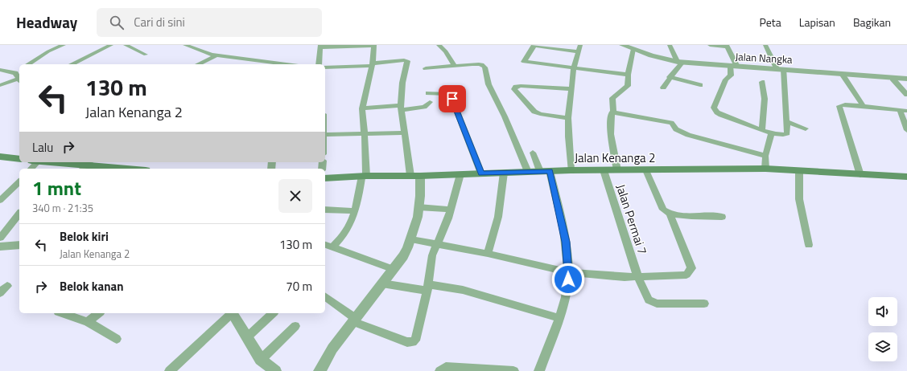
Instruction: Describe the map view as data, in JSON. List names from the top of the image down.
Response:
{
  "streets": {
    "main road": ["Jalan Kenanga 2"],
    "street": ["Jalan Nangka", "Jalan Permai 7"]
  },
  "crossings": [
    ["Jalan Kenanga 2", "Jalan Permai 7"]
  ],
  "page": {
    "header": "Headway",
    "search": "Cari di sini",
    "nav": ["Peta", "Lapisan", "Bagikan"],
    "turn": ["130 m", "Jalan Kenanga 2"],
    "then": "Lalu",
    "heading": ["1 mnt", "340 m · 21:35"],
    "list": [
      {
        "name": "Belok kiri",
        "note": "Jalan Kenanga 2",
        "value": "130 m"
      },
      {
        "name": "Belok kanan",
        "value": "70 m"
      }
    ]
  }
}
